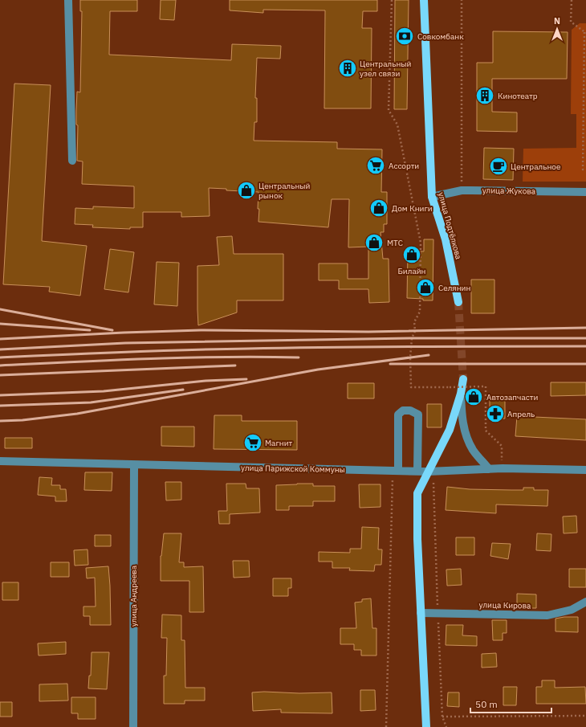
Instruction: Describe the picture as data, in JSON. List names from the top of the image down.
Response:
{
  "streets": {
    "main road": ["улица Подтёлкова"],
    "street": [
      "улица Жукова",
      "улица Парижской Коммуны",
      "улица Андреева",
      "улица Кирова"
    ]
  },
  "crossings": [
    ["улица Жукова", "улица Подтёлкова"],
    ["улица Парижской Коммуны", "улица Андреева"]
  ],
  "places": {
    "bank": ["Совкомбанк"],
    "building": ["Центральный узел связи", "Кинотеатр"],
    "supermarket": ["Ассорти", "Магнит"],
    "cafe": ["Центральное"],
    "shop": [
      "Центральный рынок",
      "Дом Книги",
      "МТС",
      "Билайн",
      "Селянин",
      "Автозапчасти"
    ],
    "pharmacy": ["Апрель"]
  },
  "scale_bar": "50 m",
  "north": "top"
}
